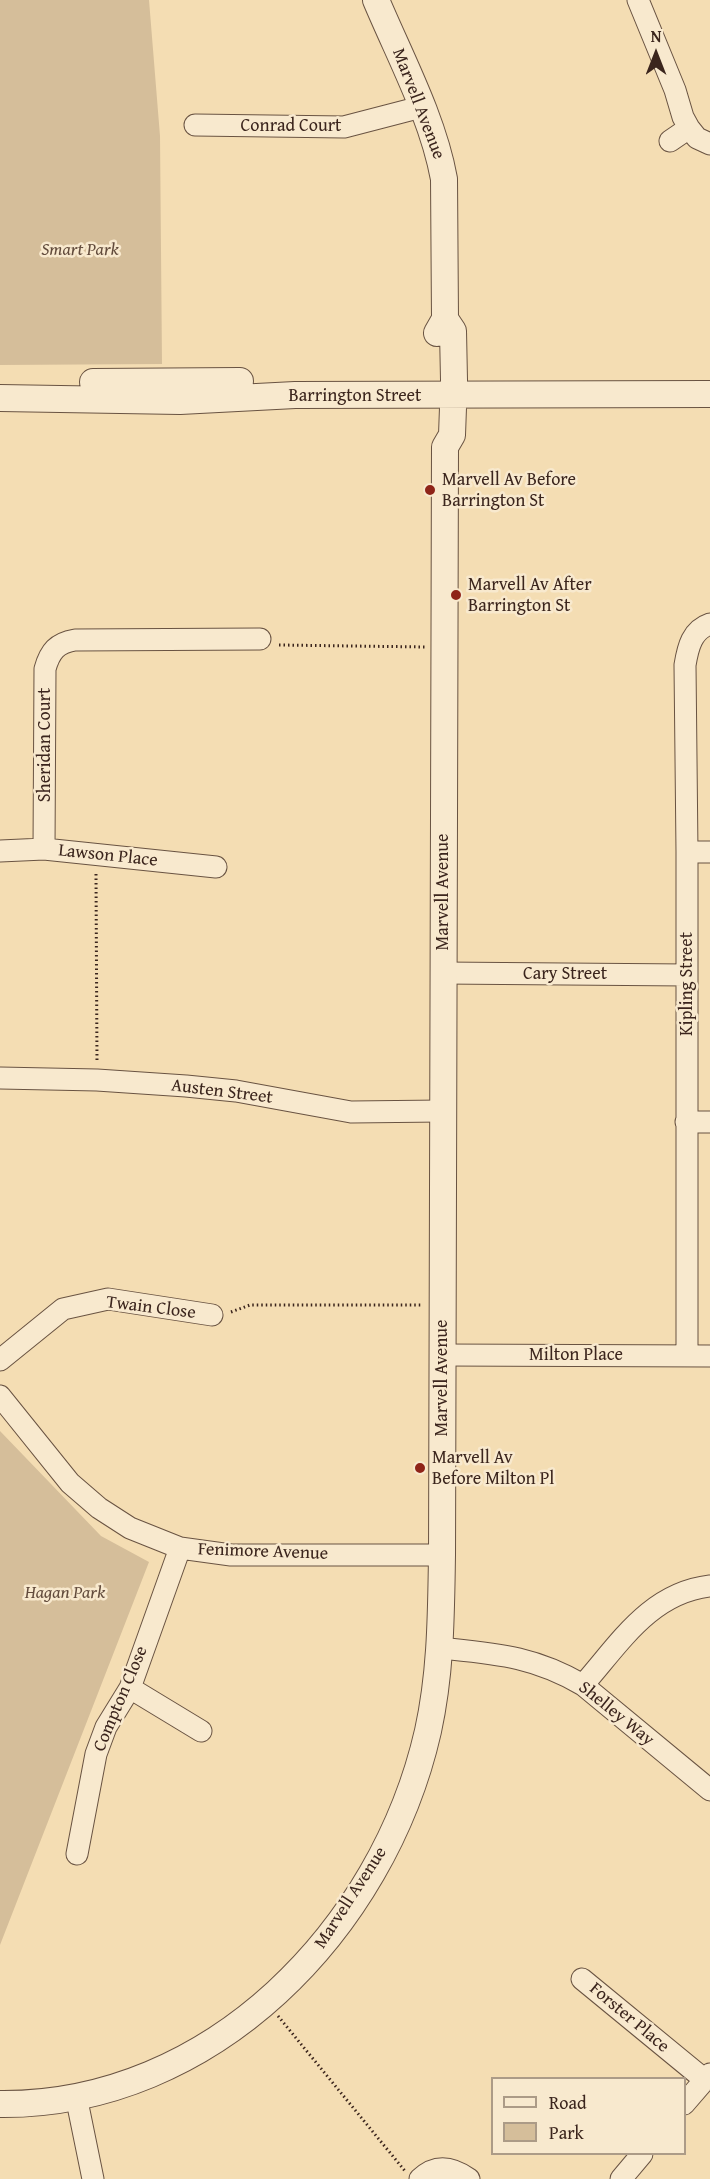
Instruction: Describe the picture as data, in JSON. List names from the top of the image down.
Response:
{
  "streets": {
    "street": [
      "Marvell Avenue",
      "Conrad Court",
      "Barrington Street",
      "Sheridan Court",
      "Lawson Place",
      "Cary Street",
      "Kipling Street",
      "Austen Street",
      "Twain Close",
      "Milton Place",
      "Fenimore Avenue",
      "Compton Close",
      "Shelley Way",
      "Forster Place"
    ]
  },
  "crossings": [
    ["Marvell Avenue", "Conrad Court"],
    ["Marvell Avenue", "Barrington Street"],
    ["Marvell Avenue", "Cary Street"],
    ["Marvell Avenue", "Austen Street"],
    ["Marvell Avenue", "Milton Place"],
    ["Marvell Avenue", "Fenimore Avenue"],
    ["Marvell Avenue", "Shelley Way"],
    ["Sheridan Court", "Lawson Place"],
    ["Cary Street", "Kipling Street"],
    ["Kipling Street", "Milton Place"],
    ["Fenimore Avenue", "Compton Close"]
  ],
  "parks": ["Smart Park", "Hagan Park"],
  "places": ["Marvell Av Before Barrington St", "Marvell Av After Barrington St", "Marvell Av Before Milton Pl"],
  "legend": ["Road", "Park"],
  "north": "top"
}
